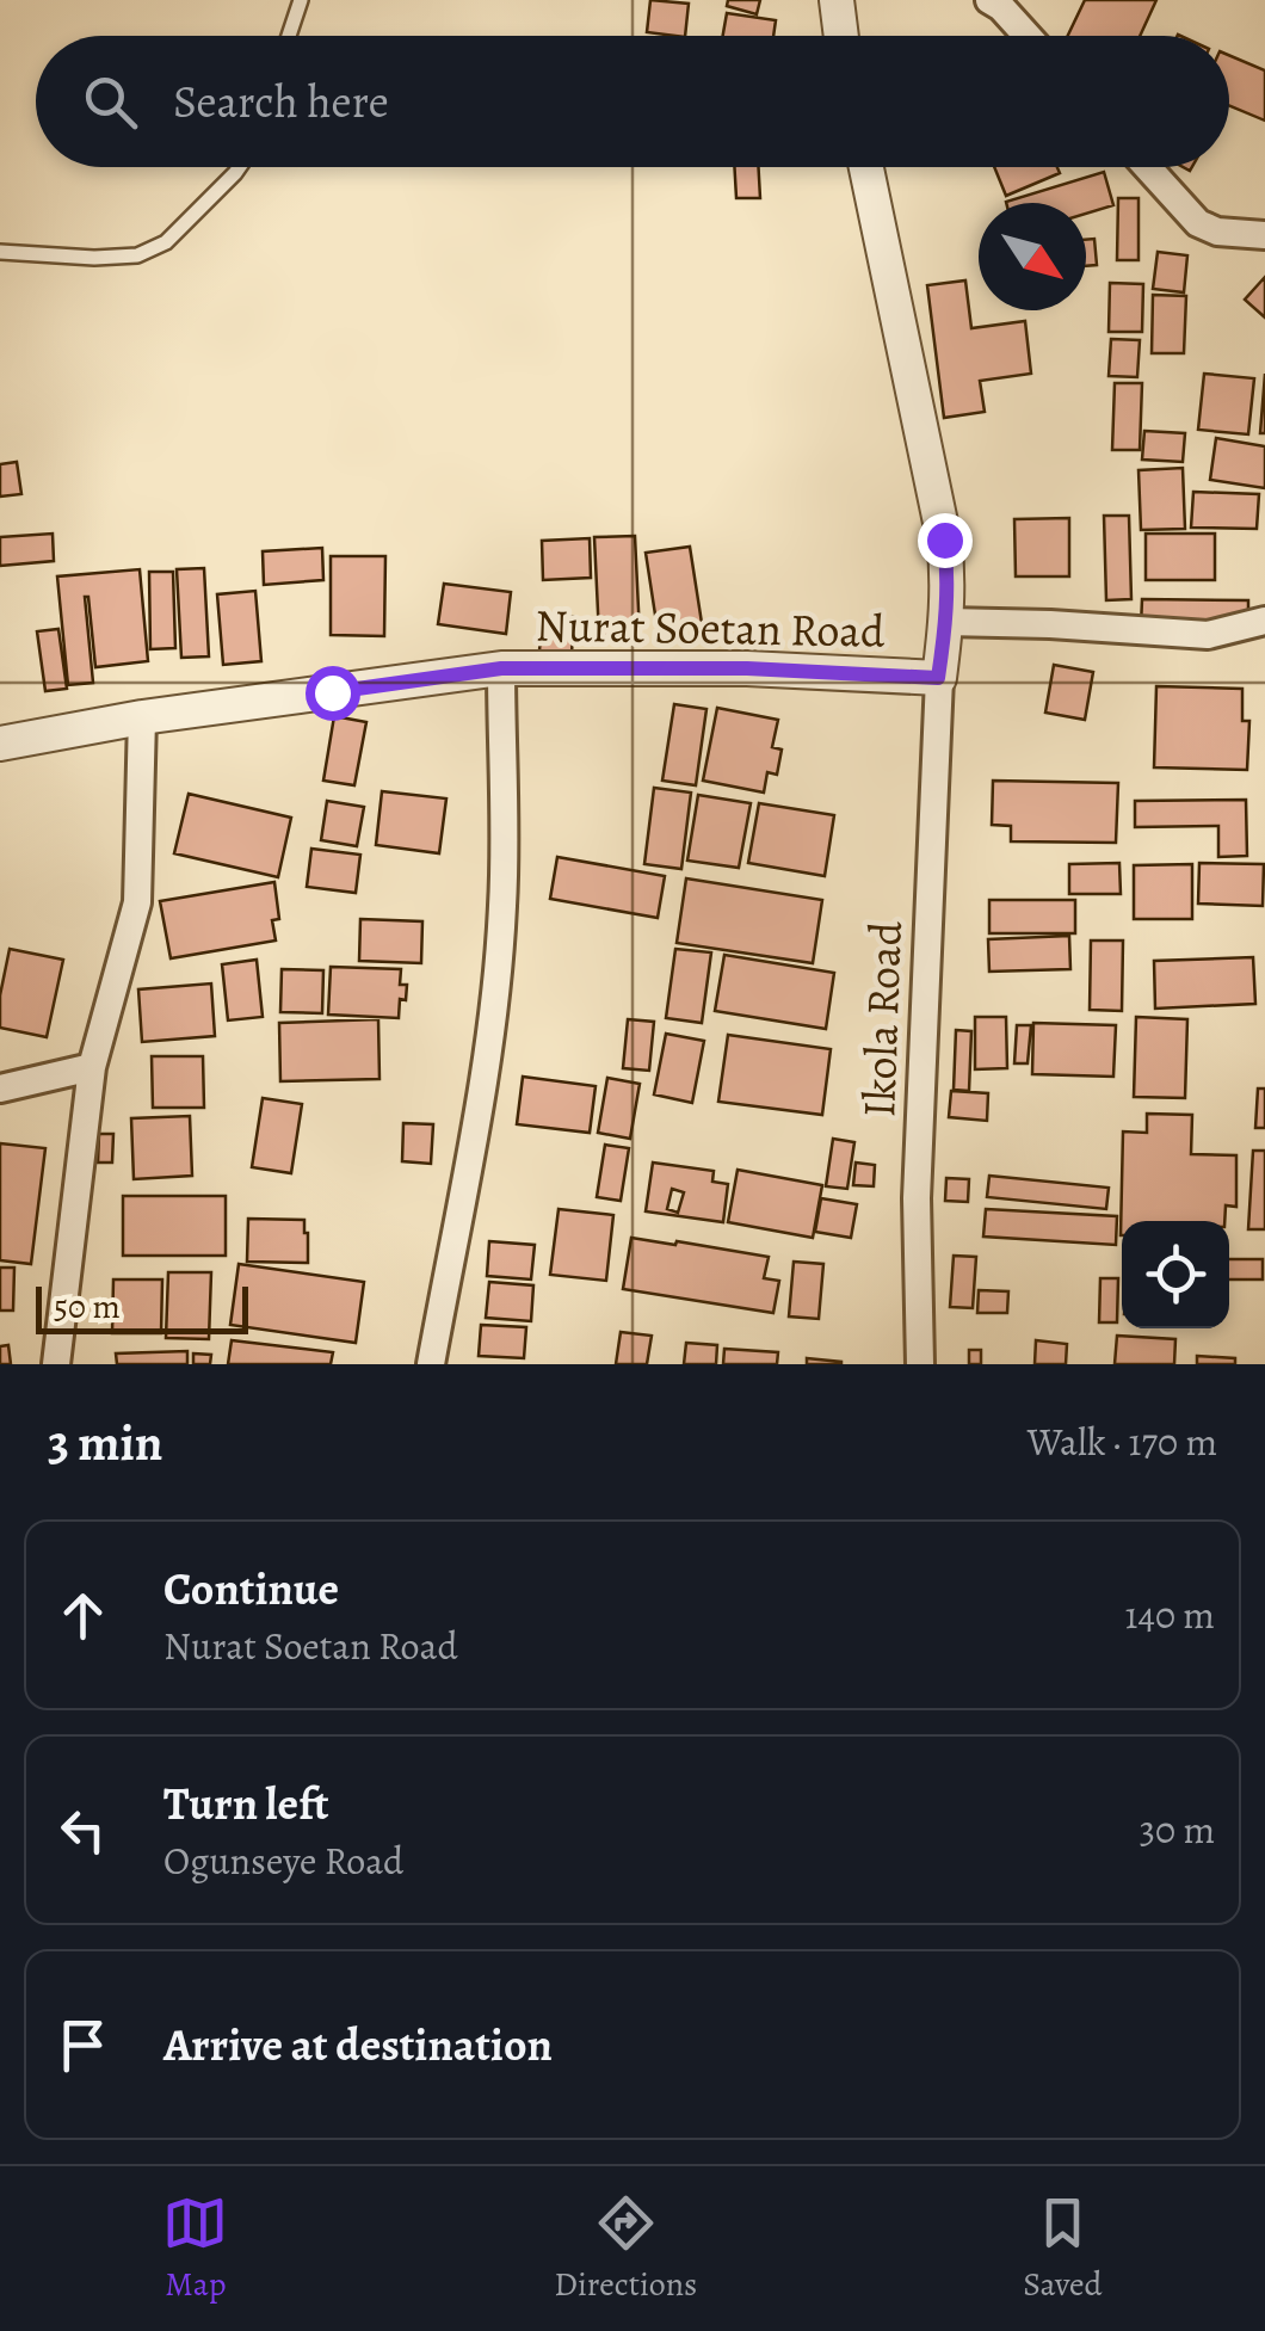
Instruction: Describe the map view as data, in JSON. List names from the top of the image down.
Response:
{
  "streets": {
    "street": ["Nurat Soetan Road", "Ikola Road"]
  },
  "crossings": [
    ["Nurat Soetan Road", "Ikola Road"]
  ],
  "scale_bar": "50 m",
  "north": "bottom right",
  "page": {
    "search": "Search here",
    "scale": "50 m",
    "heading": ["3 min", "Walk · 170 m"],
    "list": [
      ["Continue", "Nurat Soetan Road", "140 m"],
      ["Turn left", "Ogunseye Road", "30 m"],
      "Arrive at destination"
    ],
    "nav": ["Map", "Directions", "Saved"]
  }
}
